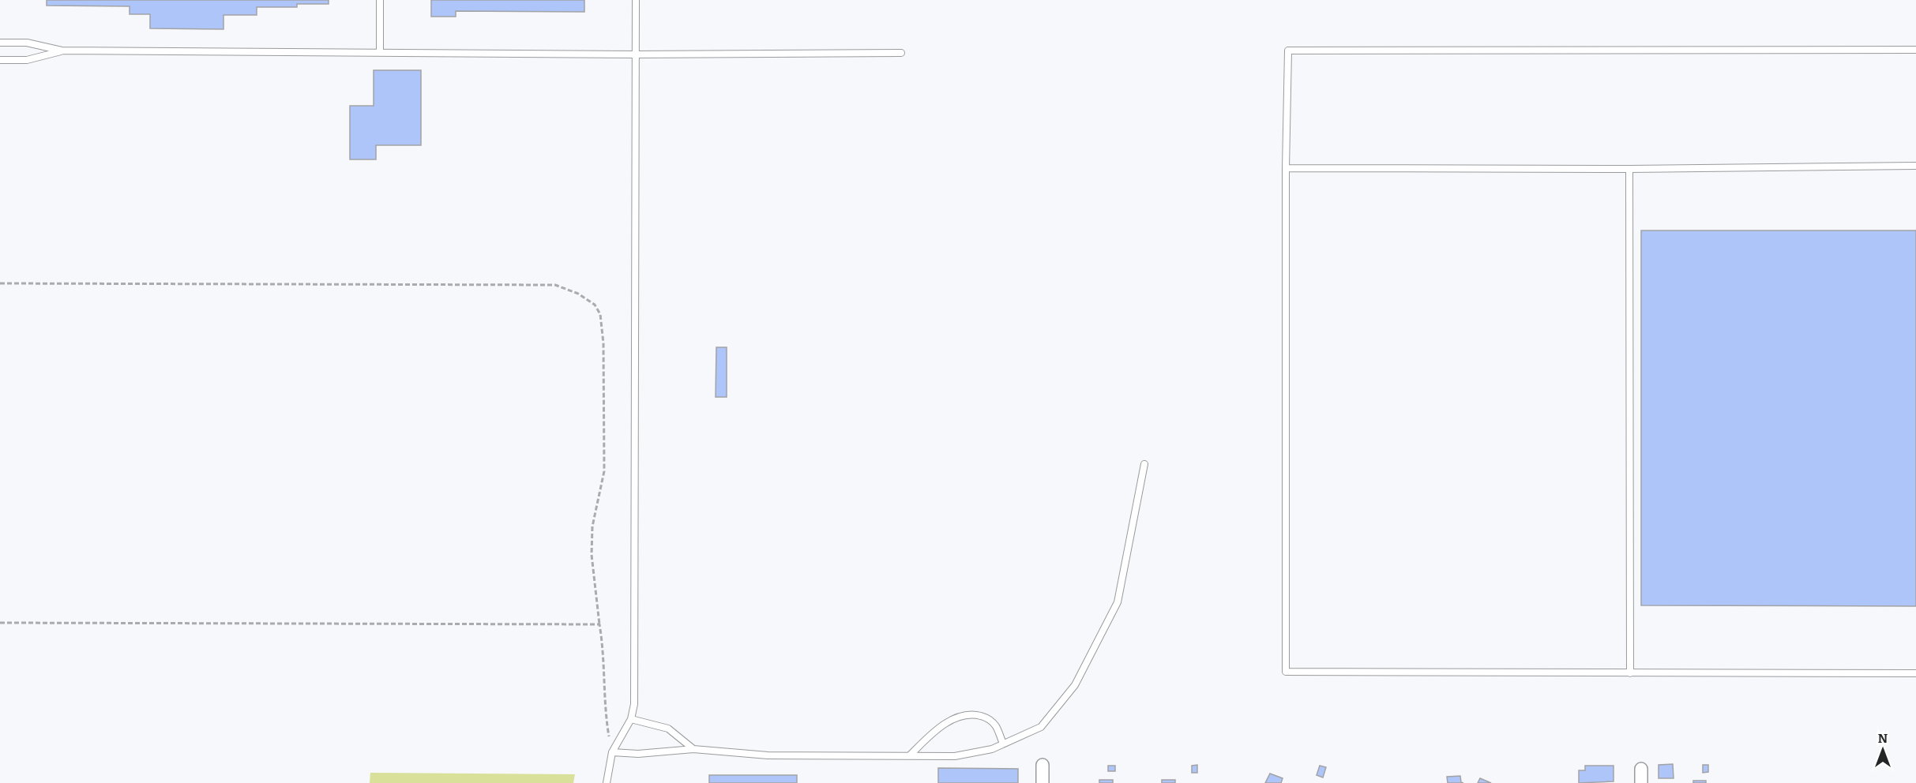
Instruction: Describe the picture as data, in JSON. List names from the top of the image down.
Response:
{
  "north": "top"
}
